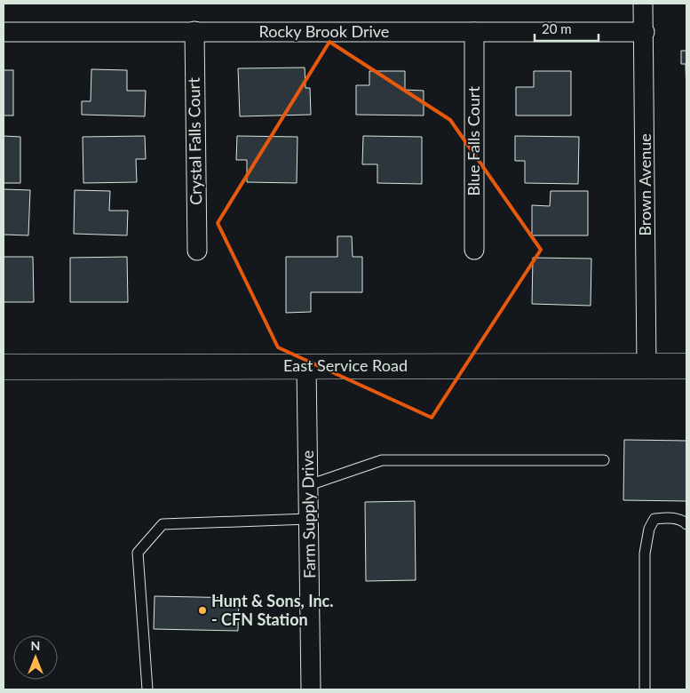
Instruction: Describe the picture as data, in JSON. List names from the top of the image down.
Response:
{
  "streets": {
    "street": [
      "Rocky Brook Drive",
      "Crystal Falls Court",
      "Blue Falls Court",
      "Brown Avenue",
      "East Service Road",
      "Farm Supply Drive"
    ]
  },
  "crossings": [
    ["Rocky Brook Drive", "Crystal Falls Court"],
    ["Rocky Brook Drive", "Blue Falls Court"],
    ["Rocky Brook Drive", "Brown Avenue"],
    ["Brown Avenue", "East Service Road"],
    ["East Service Road", "Farm Supply Drive"]
  ],
  "places": ["Hunt & Sons, Inc. - CFN Station"],
  "scale_bar": "20 m",
  "north": "top"
}
